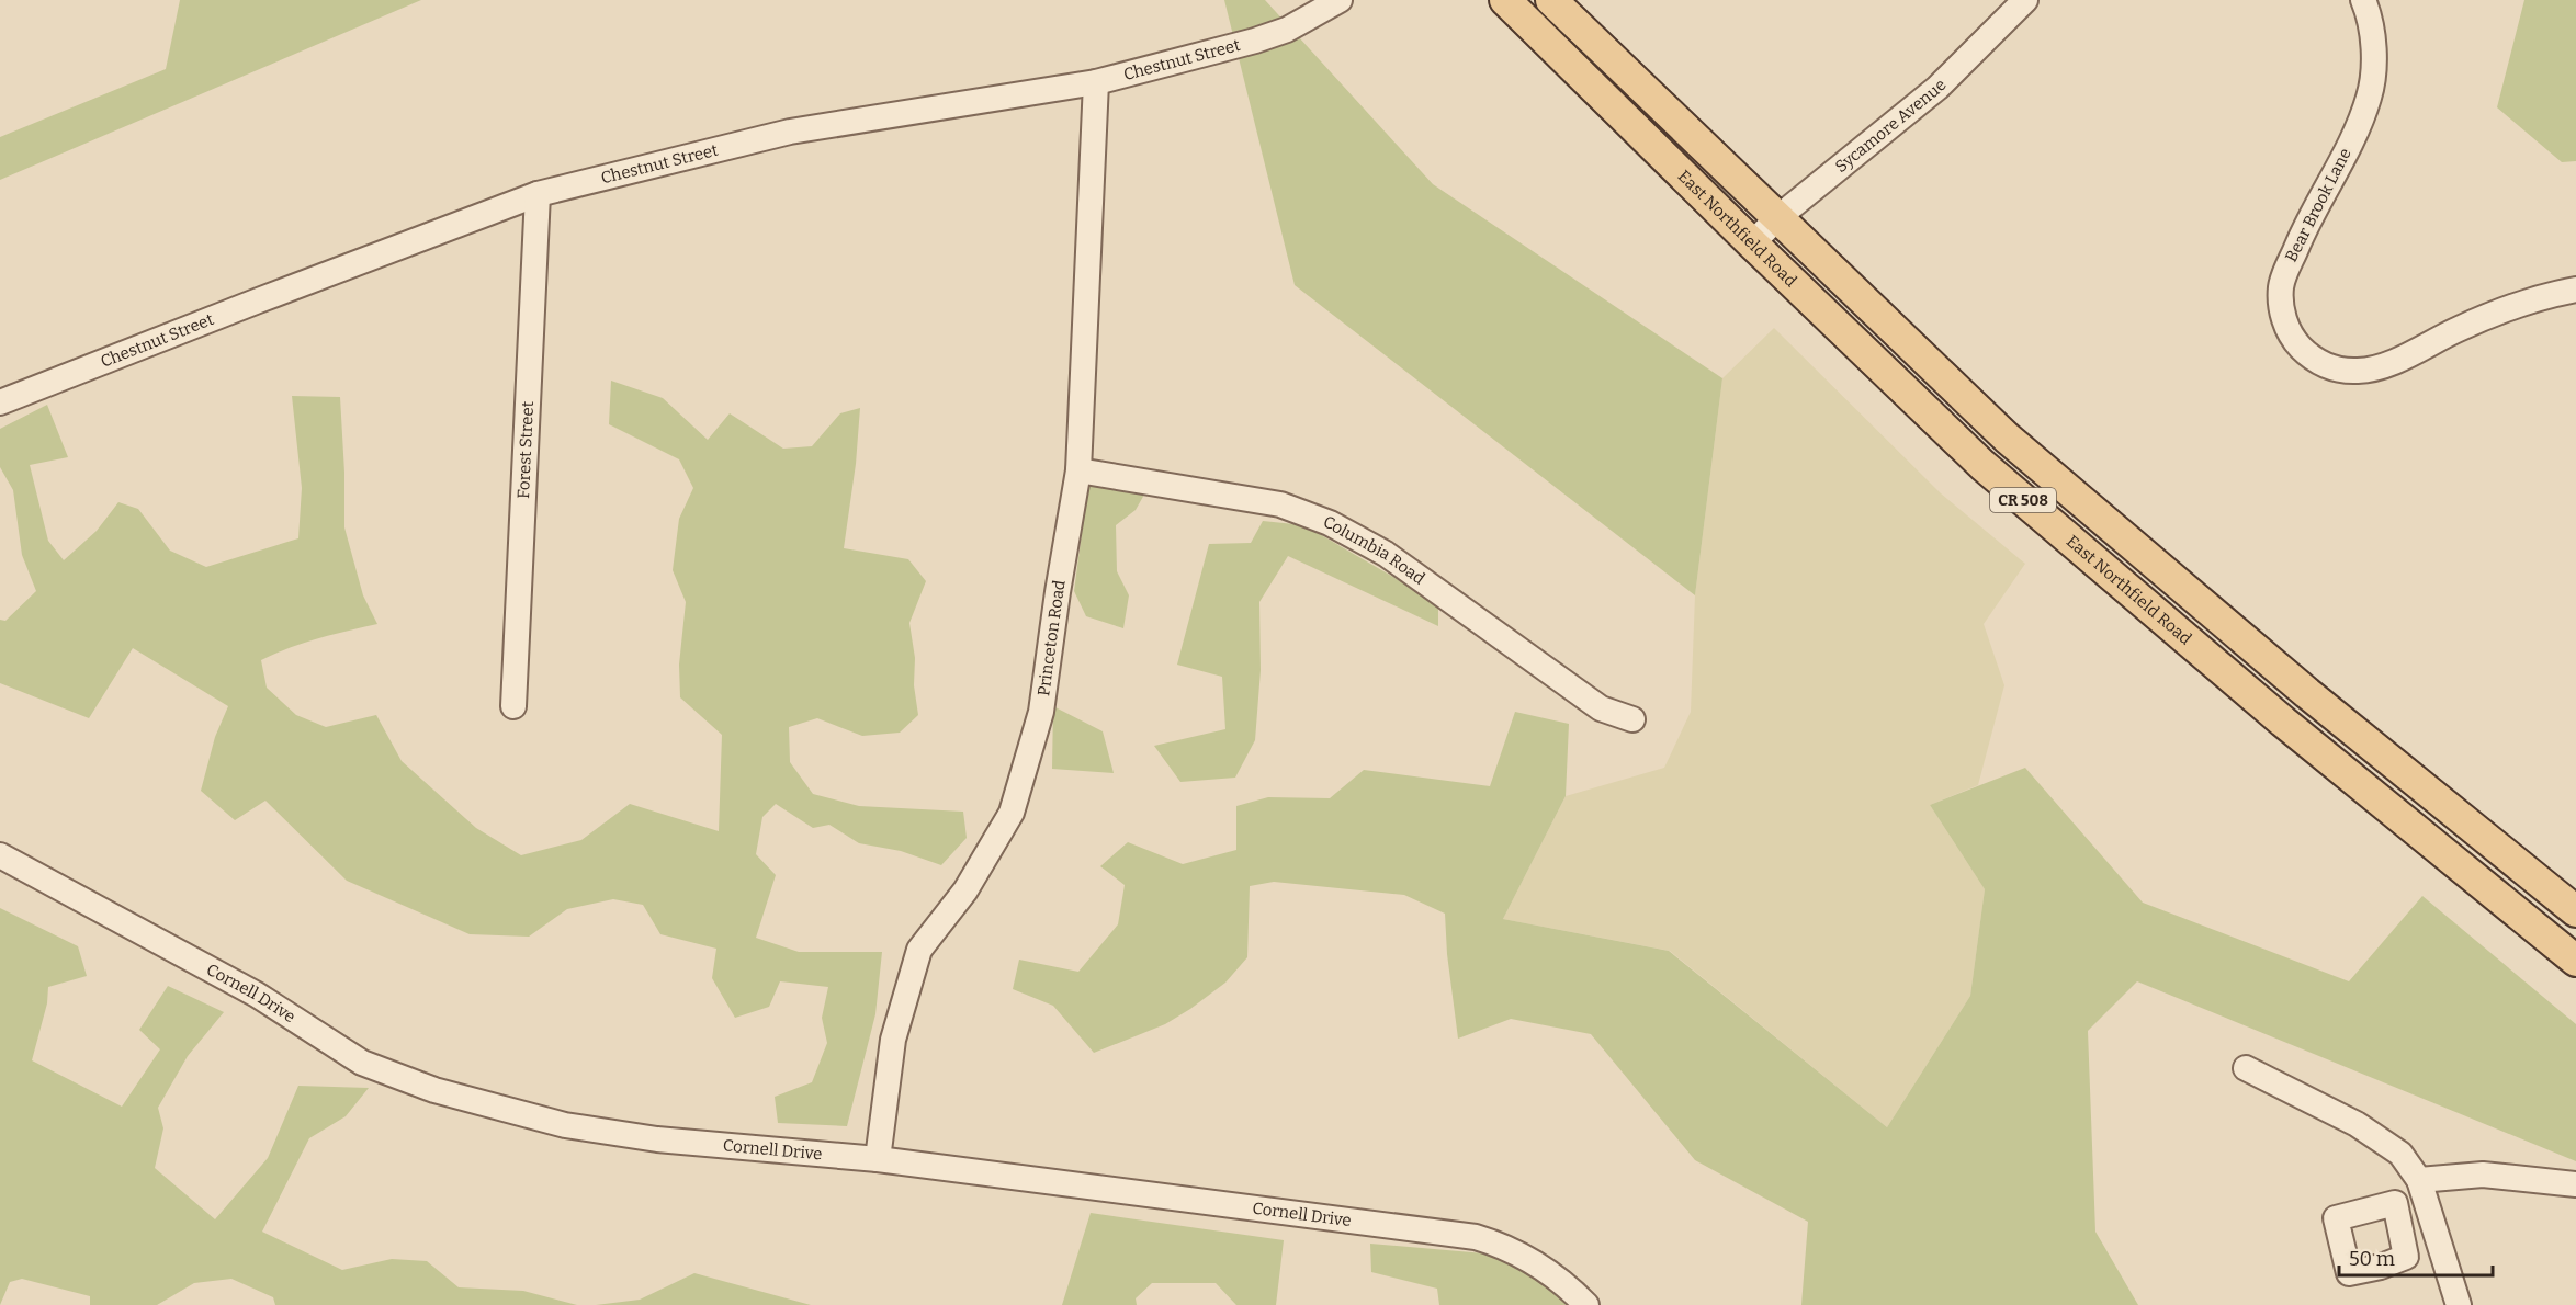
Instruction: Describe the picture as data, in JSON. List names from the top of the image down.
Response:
{
  "streets": {
    "main road": ["East Northfield Road", "CR 508"],
    "street": [
      "Chestnut Street",
      "Sycamore Avenue",
      "Bear Brook Lane",
      "Forest Street",
      "Columbia Road",
      "Princeton Road",
      "Cornell Drive"
    ]
  },
  "crossings": [
    ["Chestnut Street", "Forest Street"],
    ["Chestnut Street", "Princeton Road"],
    ["Sycamore Avenue", "East Northfield Road"],
    ["Sycamore Avenue", "CR 508"],
    ["Columbia Road", "Princeton Road"],
    ["Princeton Road", "Cornell Drive"]
  ],
  "scale_bar": "50 m"
}
